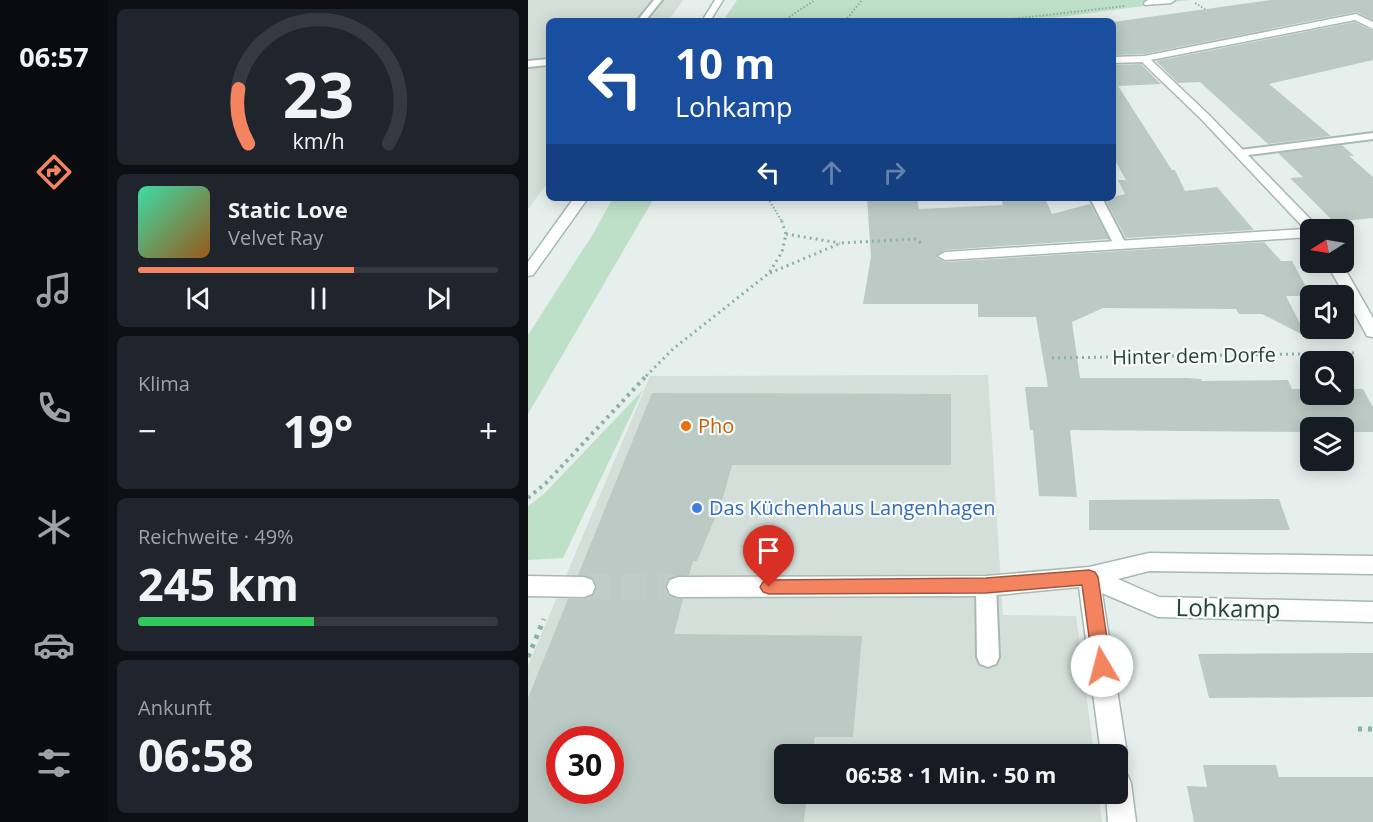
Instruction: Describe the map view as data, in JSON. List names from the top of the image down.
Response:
{
  "streets": {
    "street": ["Lohkamp"],
    "path": ["Hinter dem Dorfe"]
  },
  "places": ["Pho", "Das Küchenhaus Langenhagen"],
  "north": "left",
  "page": {
    "tabs": "06:57",
    "turn": ["10 m", "Lohkamp"],
    "song": ["Static Love", "Velvet Ray"],
    "tile": [
      "Klima",
      ["Reichweite · 49%", "245 km"],
      ["Ankunft", "06:58"]
    ],
    "heat": ["−", "19°", "+"],
    "limit": "30",
    "trip": "06:58 · 1 Min. · 50 m",
    "gauge": ["23", "km/h"]
  }
}
